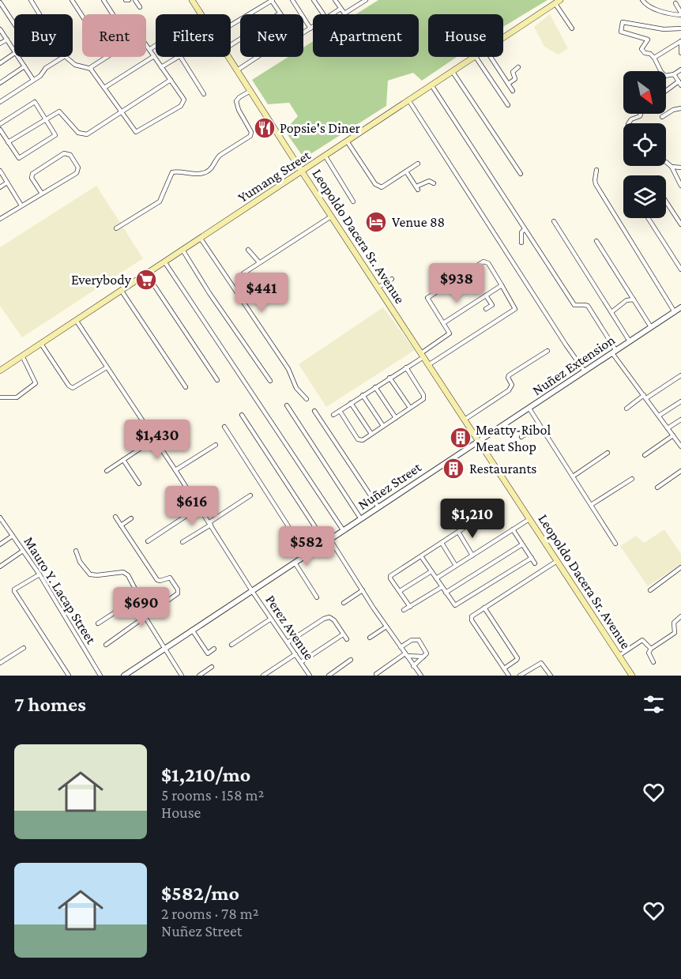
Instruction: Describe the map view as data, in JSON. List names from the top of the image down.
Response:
{
  "streets": {
    "main road": ["Yumang Street", "Leopoldo Dacera Sr. Avenue"],
    "street": [
      "Nuñez Extension",
      "Nuñez Street",
      "Mauro Y. Lacap Street",
      "Perez Avenue"
    ]
  },
  "crossings": [
    ["Yumang Street", "Leopoldo Dacera Sr. Avenue"],
    ["Yumang Street", "Perez Avenue"],
    ["Leopoldo Dacera Sr. Avenue", "Nuñez Extension"],
    ["Leopoldo Dacera Sr. Avenue", "Nuñez Street"],
    ["Nuñez Extension", "Nuñez Street"],
    ["Nuñez Street", "Perez Avenue"]
  ],
  "places": {
    "restaurant": ["Popsie's Diner"],
    "hotel": ["Venue 88"],
    "supermarket": ["Everybody"],
    "building": ["Meatty-Ribol Meat Shop", "Restaurants"]
  },
  "north": "bottom right",
  "page": {
    "chip": [
      "Buy",
      "Rent",
      "Filters",
      "New",
      "Apartment",
      "House"
    ],
    "price": [
      "$938",
      "$441",
      "$1,430",
      "$616",
      "$1,210",
      "$582",
      "$690"
    ],
    "heading": "7 homes",
    "list": [
      {
        "name": "$1,210/mo",
        "note": "5 rooms · 158 m² · House"
      },
      {
        "name": "$582/mo",
        "note": "2 rooms · 78 m² · Nuñez Street"
      }
    ]
  }
}
